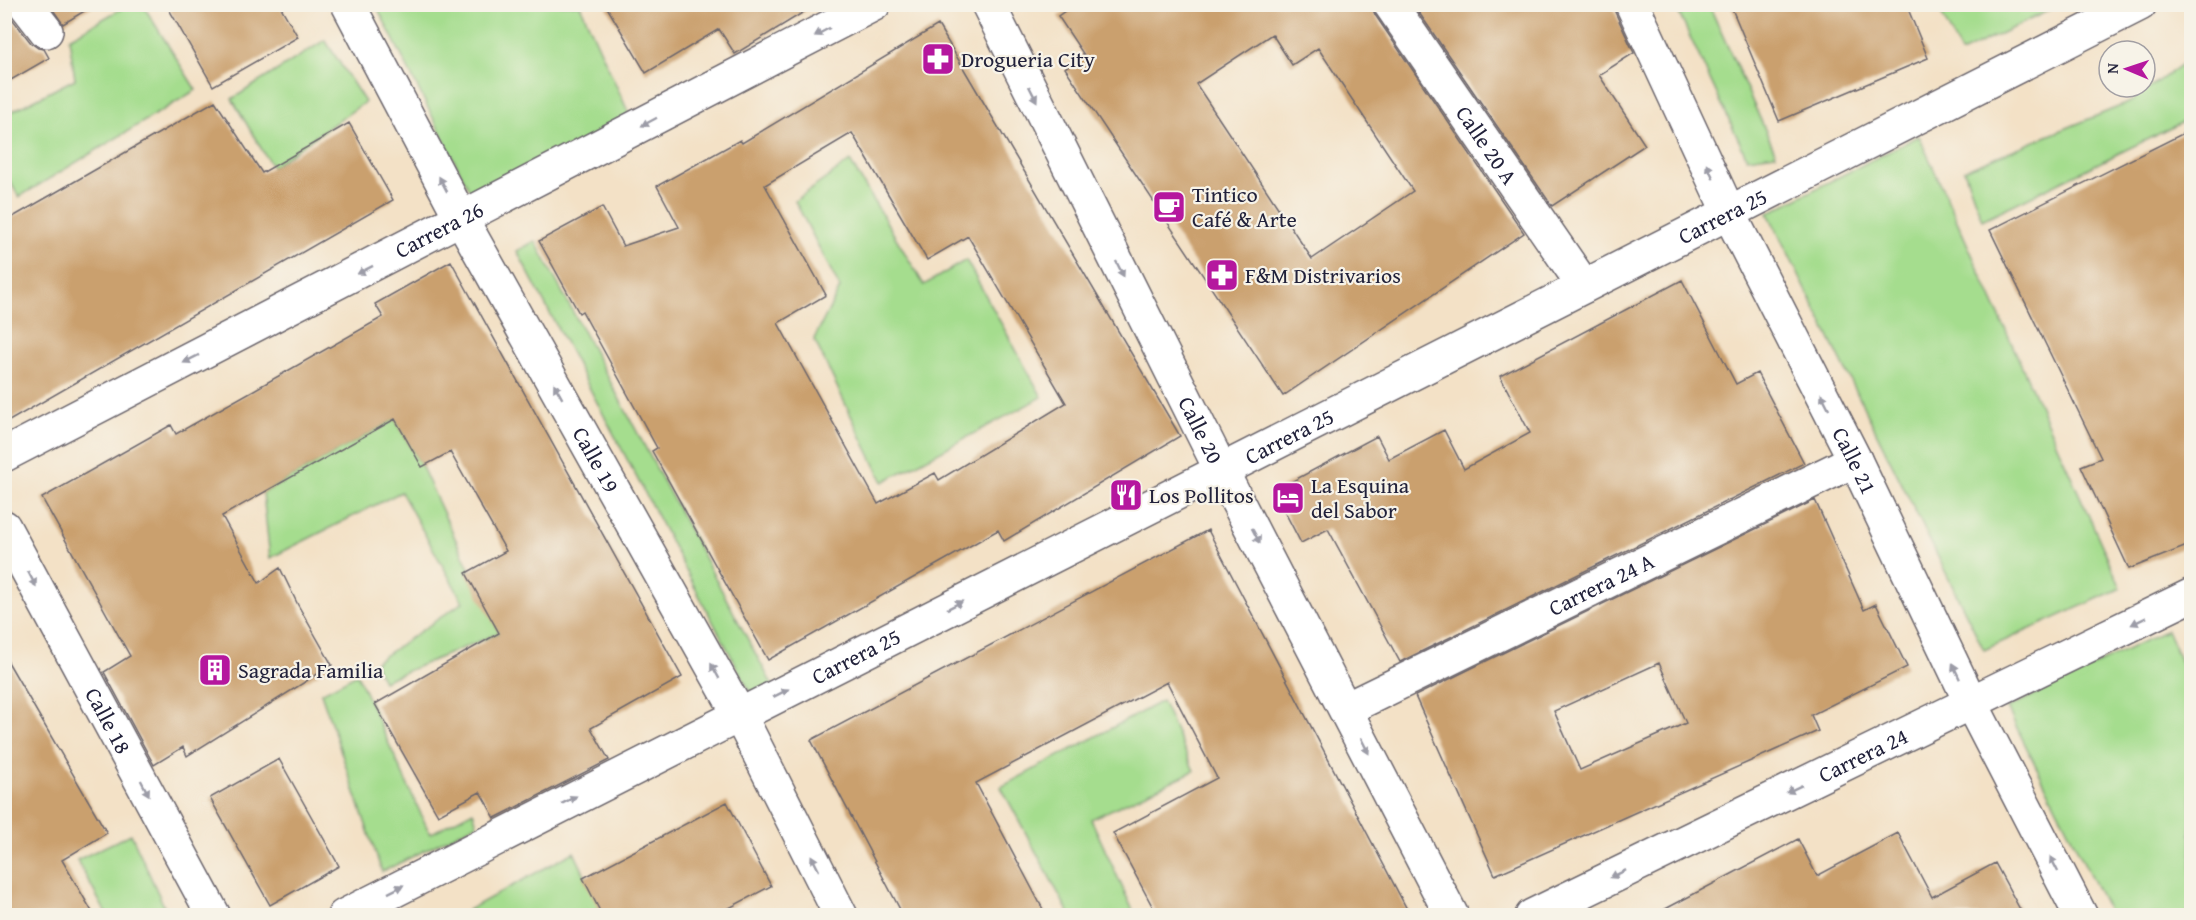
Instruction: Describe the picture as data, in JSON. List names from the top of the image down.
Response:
{
  "streets": {
    "street": [
      "Calle 20 A",
      "Carrera 25",
      "Carrera 26",
      "Calle 20",
      "Calle 19",
      "Calle 21",
      "Carrera 24 A",
      "Calle 18",
      "Carrera 24"
    ]
  },
  "crossings": [
    ["Calle 20 A", "Carrera 25"],
    ["Carrera 25", "Calle 20"],
    ["Carrera 25", "Calle 19"],
    ["Carrera 25", "Calle 21"],
    ["Carrera 26", "Calle 19"],
    ["Calle 20", "Carrera 24 A"],
    ["Calle 21", "Carrera 24 A"],
    ["Calle 21", "Carrera 24"]
  ],
  "one_way": [
    "Carrera 25",
    "Carrera 26",
    "Calle 20",
    "Calle 19",
    "Calle 21",
    "Calle 18",
    "Carrera 24"
  ],
  "places": {
    "pharmacy": ["Drogueria City", "F&M Distrivarios"],
    "cafe": ["Tintico Café & Arte"],
    "restaurant": ["Los Pollitos"],
    "hotel": ["La Esquina del Sabor"],
    "building": ["Sagrada Familia"]
  },
  "north": "left"
}
